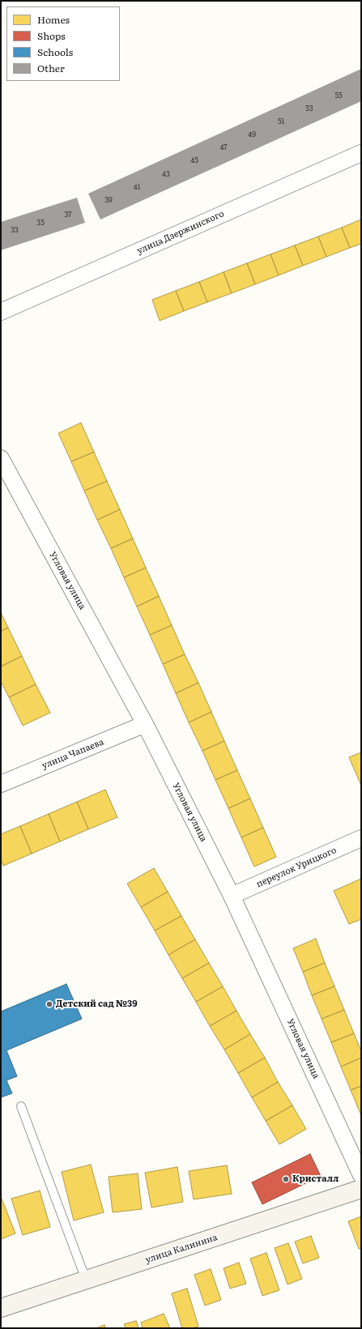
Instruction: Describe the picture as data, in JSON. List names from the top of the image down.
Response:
{
  "streets": {
    "street": [
      "улица Дзержинского",
      "Угловая улица",
      "улица Чапаева",
      "переулок Урицкого",
      "улица Калинина"
    ]
  },
  "crossings": [
    ["Угловая улица", "улица Чапаева"],
    ["Угловая улица", "переулок Урицкого"]
  ],
  "places": ["Детский сад №39", "Кристалл"],
  "house_numbers": [
    "55",
    "53",
    "51",
    "49",
    "47",
    "45",
    "43",
    "41",
    "39",
    "37",
    "35",
    "33"
  ],
  "legend": [
    "Homes",
    "Shops",
    "Schools",
    "Other"
  ]
}
